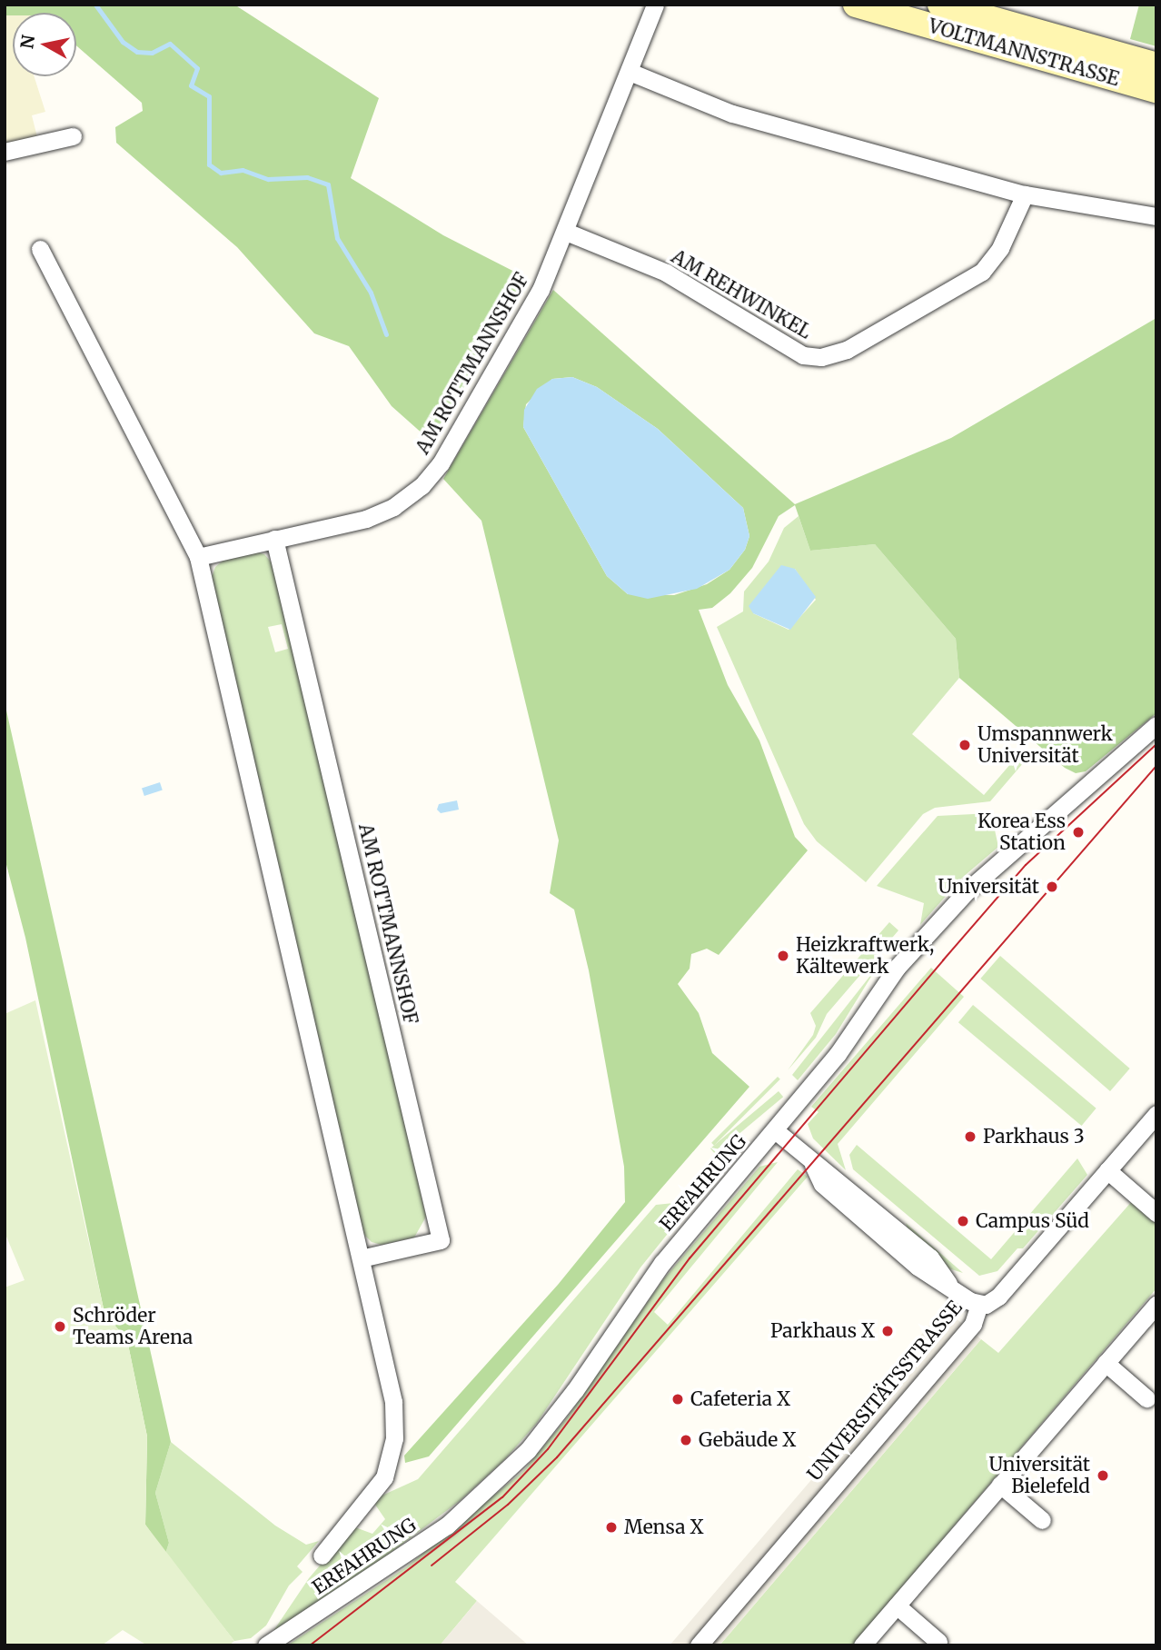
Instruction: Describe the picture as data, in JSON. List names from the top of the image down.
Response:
{
  "streets": {
    "street": [
      "VOLTMANNSTRASSE",
      "AM REHWINKEL",
      "AM ROTTMANNSHOF",
      "ERFAHRUNG",
      "UNIVERSITÄTSSTRASSE"
    ]
  },
  "crossings": [
    ["AM REHWINKEL", "AM ROTTMANNSHOF"]
  ],
  "places": [
    "Umspannwerk Universität",
    "Korea Ess Station",
    "Universität",
    "Heizkraftwerk, Kältewerk",
    "Parkhaus 3",
    "Campus Süd",
    "Schröder Teams Arena",
    "Parkhaus X",
    "Cafeteria X",
    "Gebäude X",
    "Universität Bielefeld",
    "Mensa X"
  ],
  "north": "left"
}
